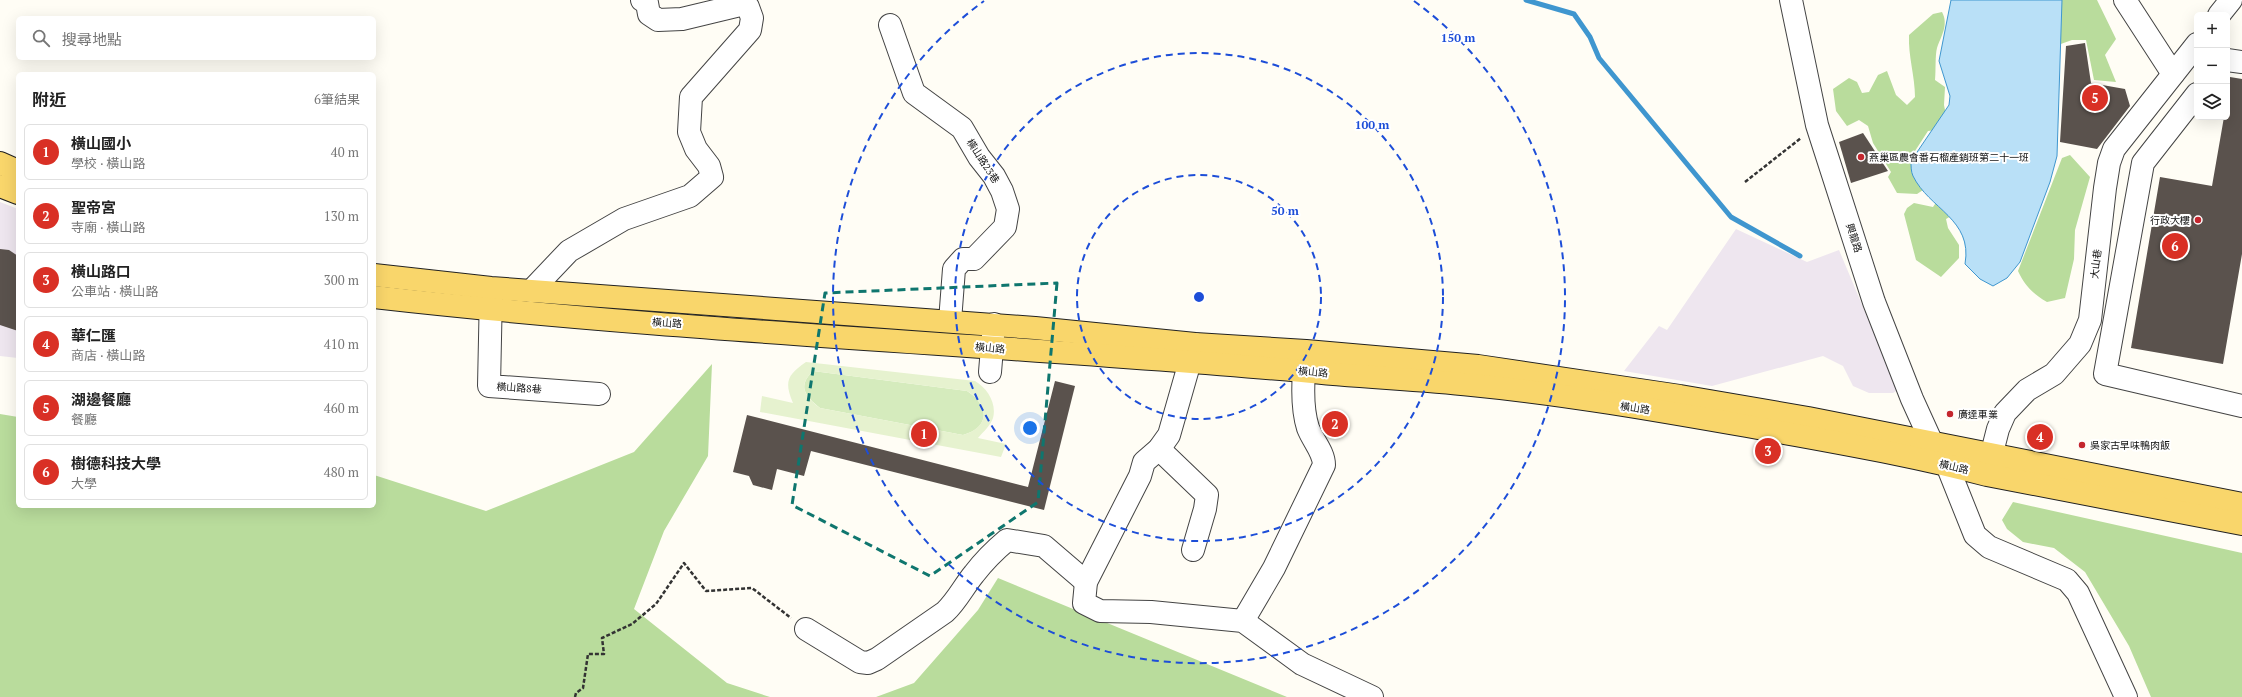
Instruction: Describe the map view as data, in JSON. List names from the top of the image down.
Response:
{
  "streets": {
    "main road": ["橫山路"],
    "street": [
      "橫山路23巷",
      "興龍路",
      "大山巷",
      "橫山路8巷"
    ]
  },
  "crossings": [
    ["橫山路23巷", "橫山路"],
    ["興龍路", "橫山路"],
    ["大山巷", "橫山路"],
    ["橫山路", "橫山路8巷"]
  ],
  "places": [
    "燕巢區農會番石榴產銷班第二十一班",
    "行政大樓",
    "廣達車業",
    "吳家古早味鴨肉飯"
  ],
  "page": {
    "map_buttons": ["+", "−"],
    "search": "搜尋地點",
    "heading": ["附近", "6筆結果"],
    "pins": [
      "5",
      "6",
      "2",
      "1",
      "4",
      "3"
    ],
    "list": [
      {
        "mark": "1",
        "name": "橫山國小",
        "note": "學校 · 橫山路",
        "value": "40 m"
      },
      {
        "mark": "2",
        "name": "聖帝宮",
        "note": "寺廟 · 橫山路",
        "value": "130 m"
      },
      {
        "mark": "3",
        "name": "橫山路口",
        "note": "公車站 · 橫山路",
        "value": "300 m"
      },
      {
        "mark": "4",
        "name": "華仁匯",
        "note": "商店 · 橫山路",
        "value": "410 m"
      },
      {
        "mark": "5",
        "name": "湖邊餐廳",
        "note": "餐廳",
        "value": "460 m"
      },
      {
        "mark": "6",
        "name": "樹德科技大學",
        "note": "大學",
        "value": "480 m"
      }
    ]
  },
  "rings": ["150 m", "100 m", "50 m"]
}
